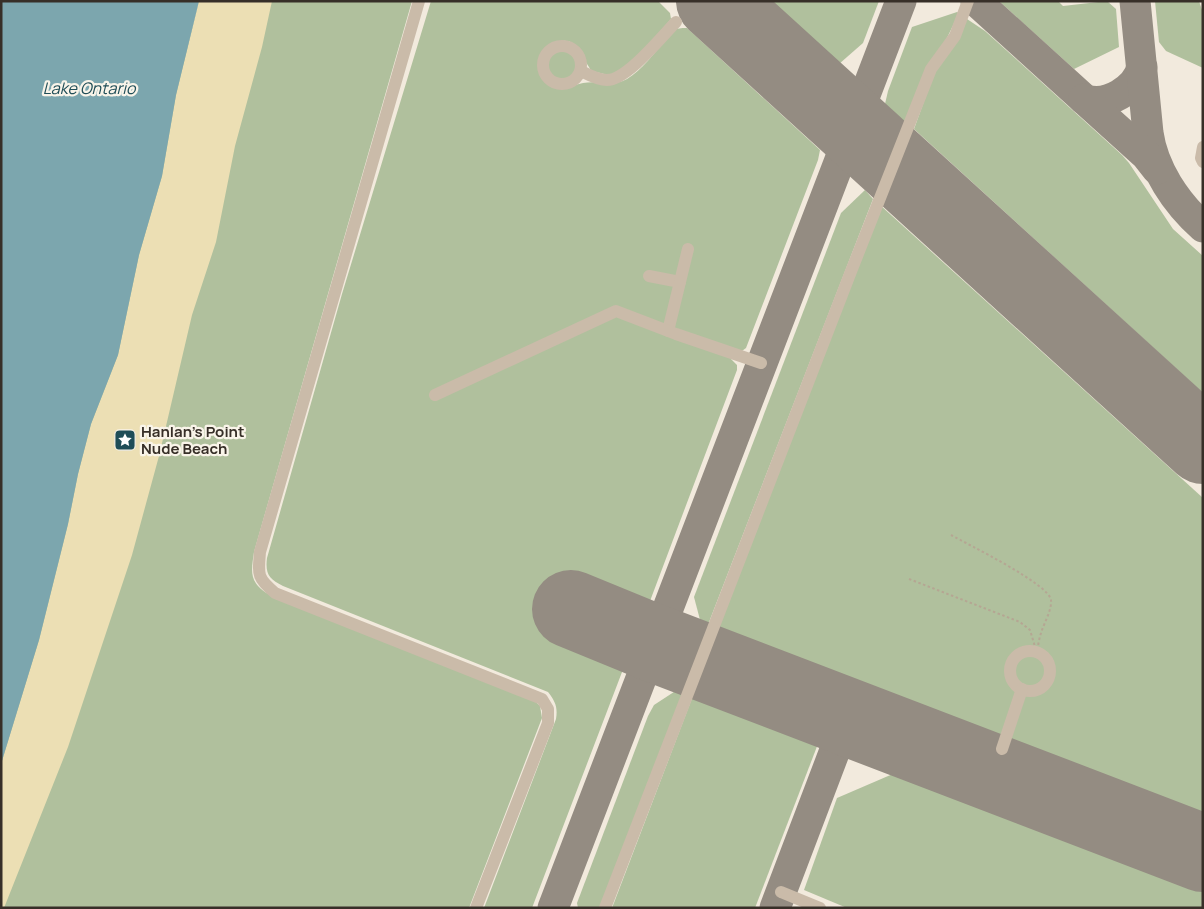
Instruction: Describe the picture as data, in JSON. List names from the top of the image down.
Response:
{
  "water": ["Lake Ontario"],
  "places": {
    "place": ["Hanlan's Point Nude Beach"]
  }
}
